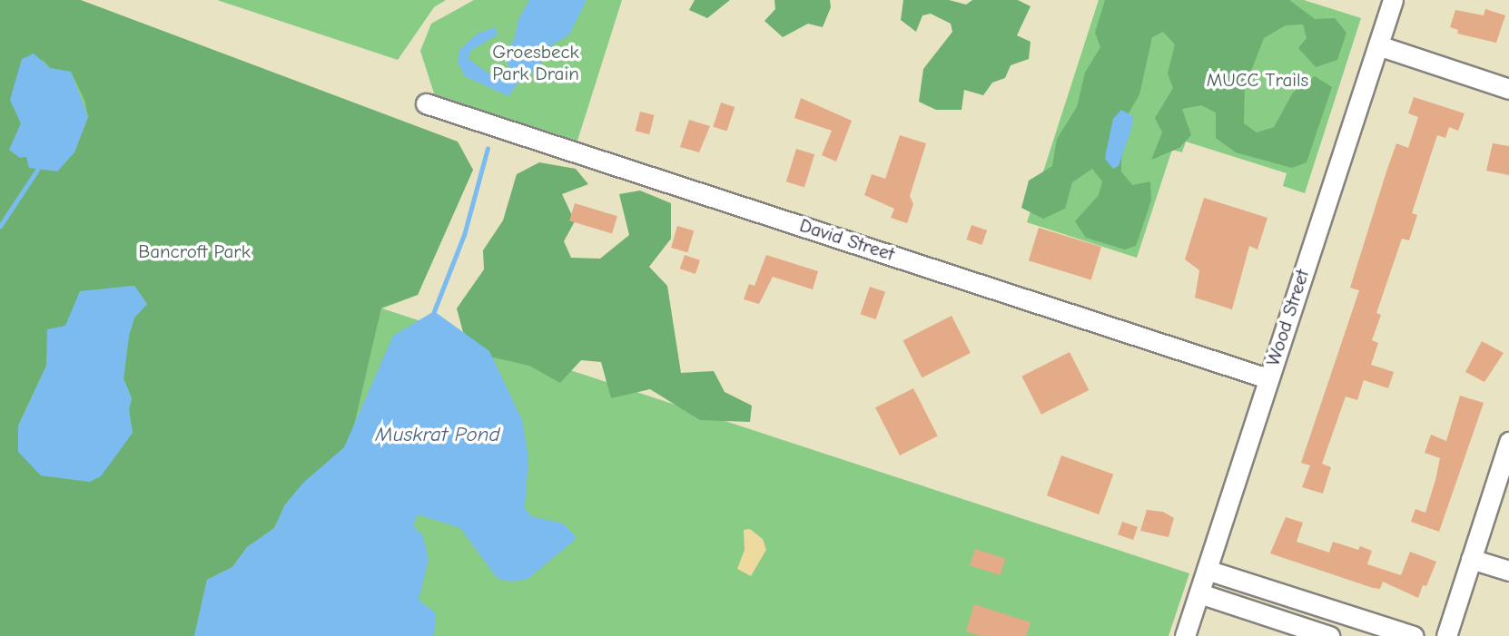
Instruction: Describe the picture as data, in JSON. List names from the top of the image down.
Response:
{
  "streets": {
    "street": ["David Street", "Wood Street"]
  },
  "crossings": [
    ["David Street", "Wood Street"]
  ],
  "water": ["Muskrat Pond"],
  "parks": ["Groesbeck Park Drain", "MUCC Trails", "Bancroft Park"]
}
